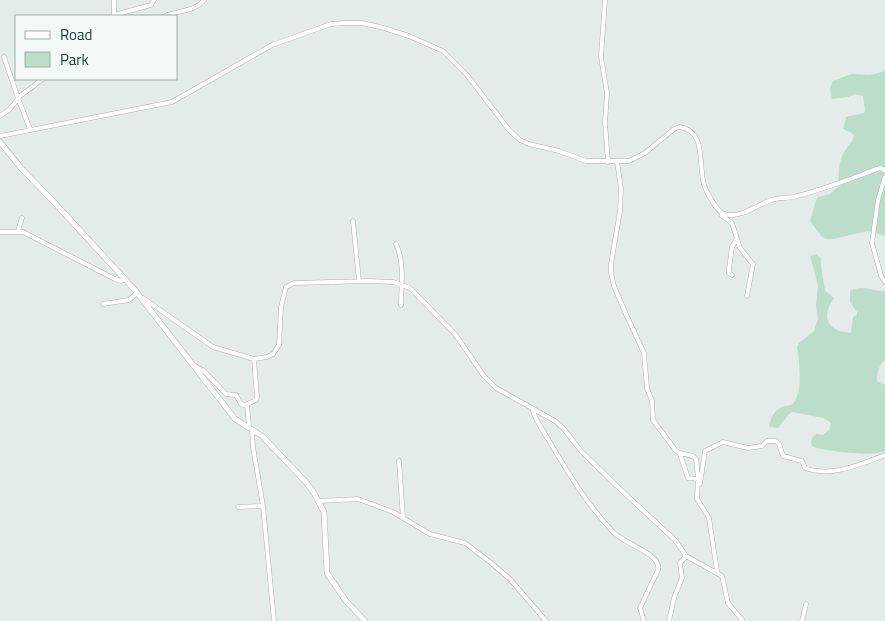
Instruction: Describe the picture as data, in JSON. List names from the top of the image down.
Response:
{
  "legend": ["Road", "Park"]
}
